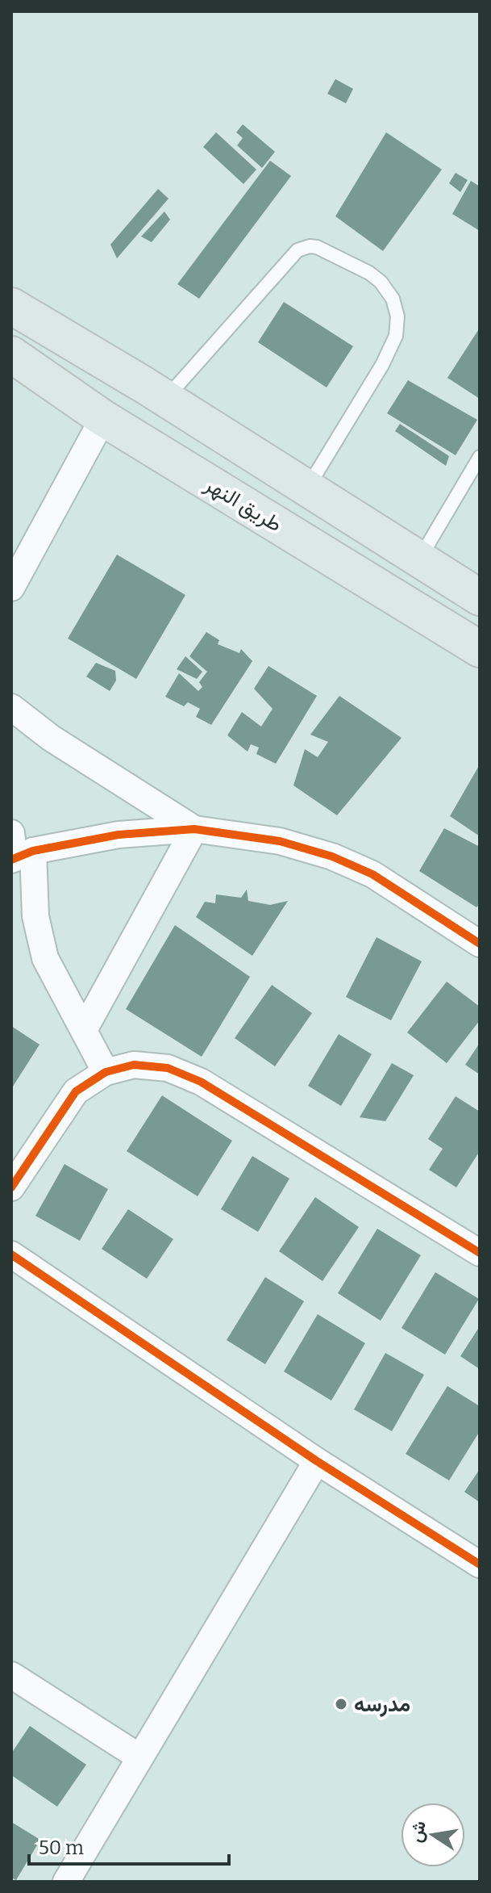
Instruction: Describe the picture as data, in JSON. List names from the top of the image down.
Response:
{
  "streets": {
    "main road": ["طريق النهر"]
  },
  "places": ["مدرسه"],
  "scale_bar": "50 m",
  "north": "left"
}
